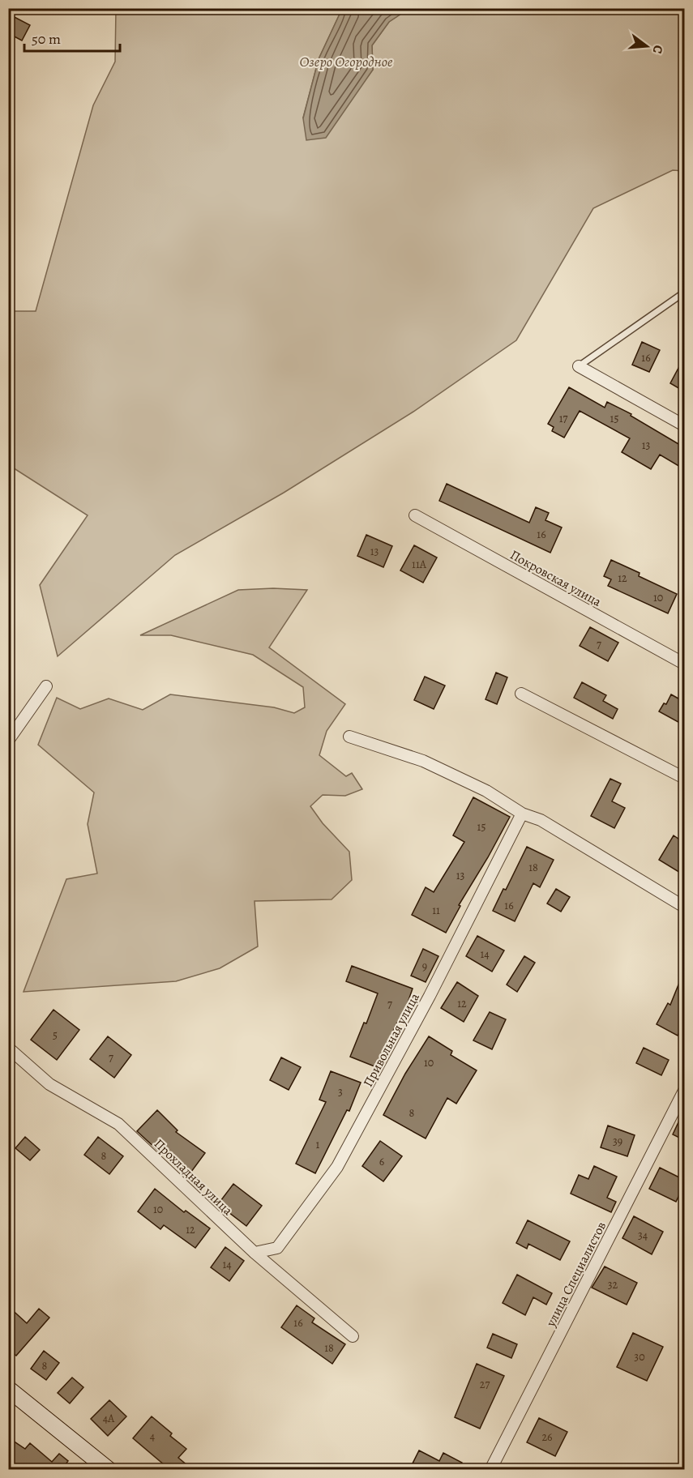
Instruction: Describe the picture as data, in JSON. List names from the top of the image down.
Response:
{
  "streets": {
    "street": [
      "Покровская улица",
      "Привольная улица",
      "Прохладная улица",
      "улица Специалистов"
    ]
  },
  "crossings": [
    ["Привольная улица", "Прохладная улица"]
  ],
  "water": ["Озеро Огородное"],
  "house_numbers": [
    "16",
    "17",
    "15",
    "13",
    "16",
    "13",
    "11А",
    "12",
    "10",
    "7",
    "15",
    "18",
    "13",
    "16",
    "11",
    "14",
    "9",
    "12",
    "7",
    "5",
    "7",
    "10",
    "3",
    "8",
    "39",
    "1",
    "8",
    "6",
    "10",
    "12",
    "34",
    "14",
    "32",
    "16",
    "18",
    "30",
    "8",
    "27",
    "4А",
    "4",
    "26"
  ],
  "scale_bar": "50 m",
  "north": "right"
}
